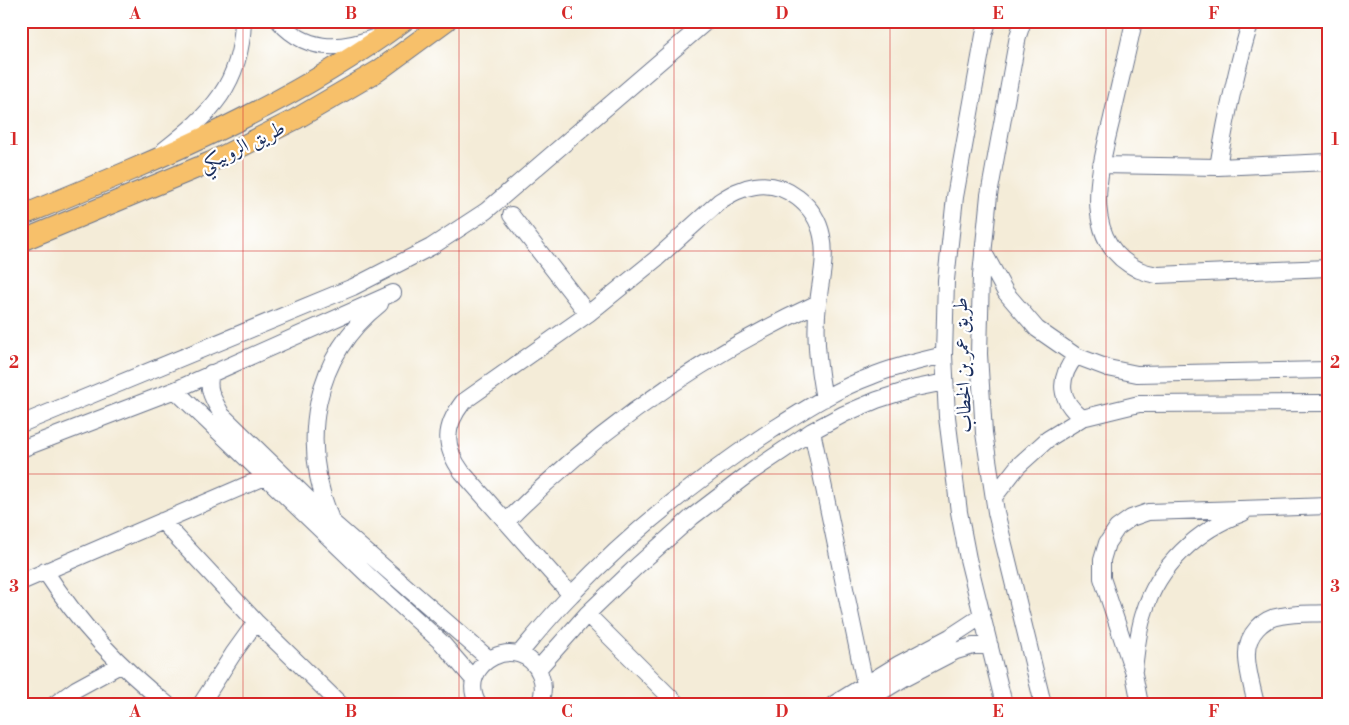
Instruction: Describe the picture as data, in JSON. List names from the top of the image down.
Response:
{
  "streets": {
    "main road": ["طريق الروبيكي"],
    "street": ["طريق عمر بن الخطاب"]
  },
  "grid": {
    "columns": [
      "A",
      "B",
      "C",
      "D",
      "E",
      "F"
    ],
    "rows": ["1", "2", "3"]
  }
}
